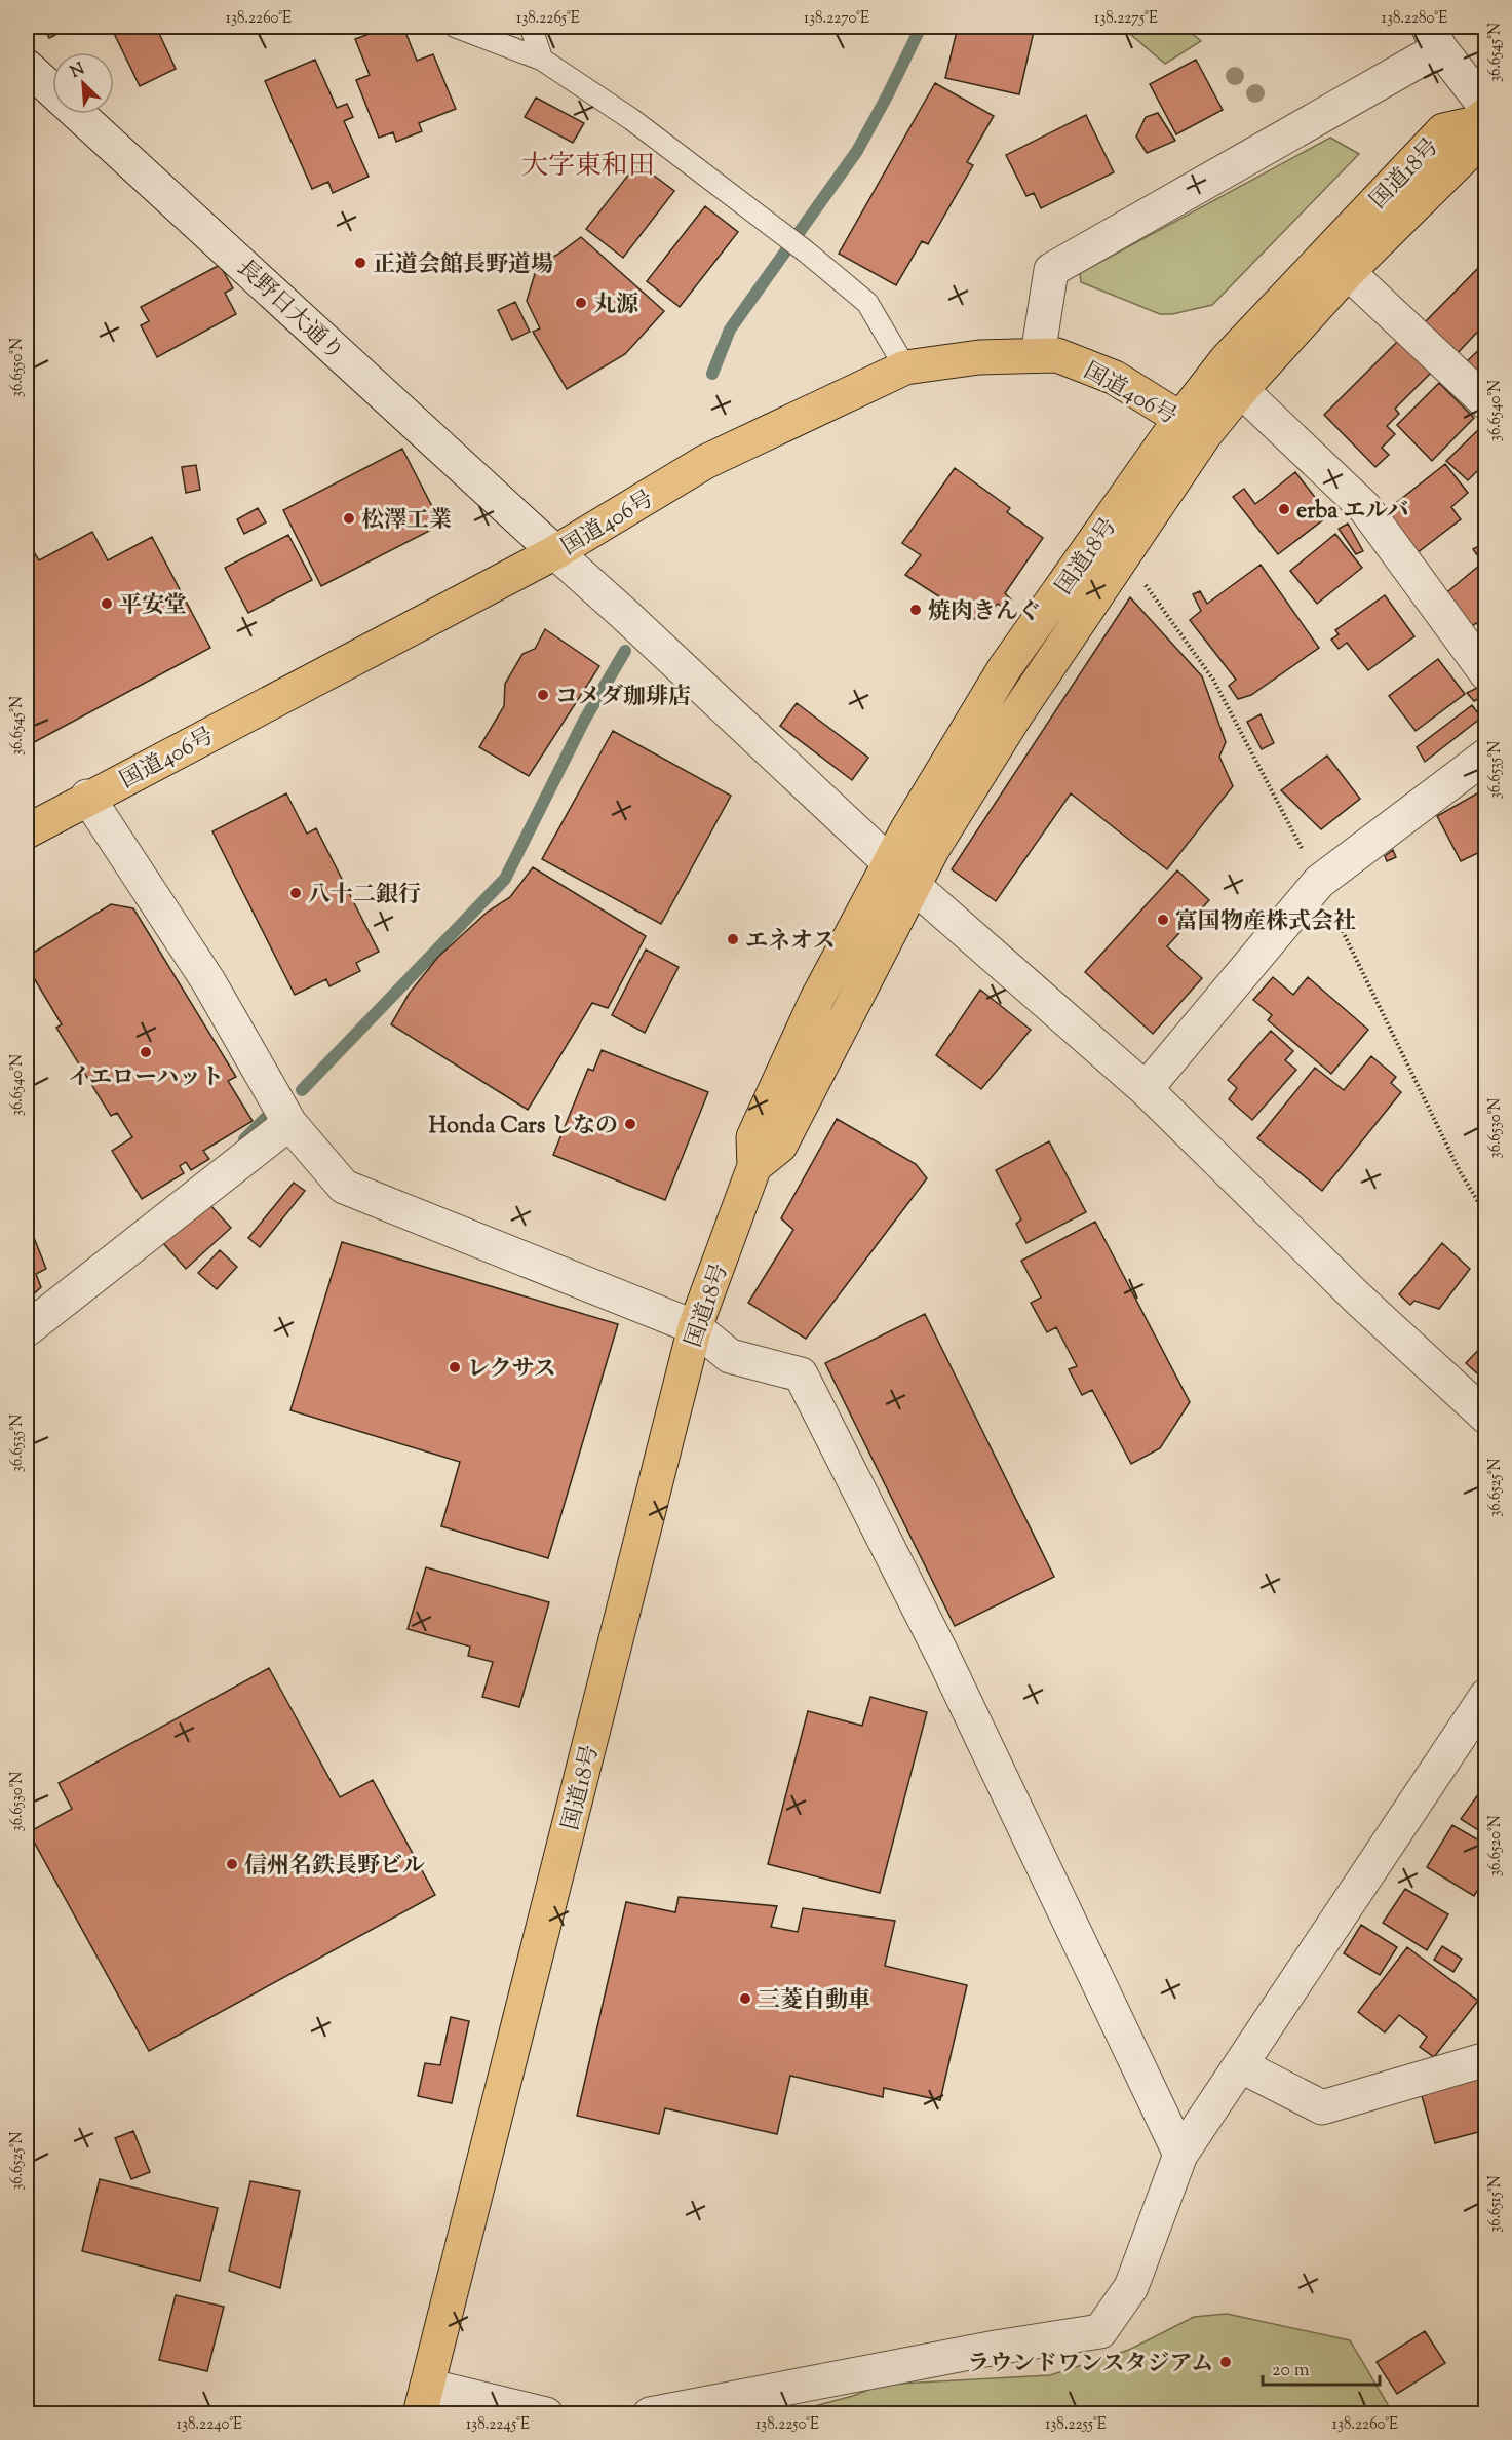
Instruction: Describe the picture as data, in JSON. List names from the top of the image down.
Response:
{
  "streets": {
    "highway": ["国道18号", "国道406号"],
    "street": ["長野日大通り"]
  },
  "crossings": [
    ["国道18号", "長野日大通り"],
    ["国道18号", "国道406号"],
    ["長野日大通り", "国道406号"]
  ],
  "districts": ["大字東和田"],
  "places": [
    "正道会館長野道場",
    "丸源",
    "erba エルバ",
    "松澤工業",
    "平安堂",
    "焼肉きんぐ",
    "コメダ珈琲店",
    "八十二銀行",
    "富国物産株式会社",
    "エネオス",
    "イエローハット",
    "Honda Cars しなの",
    "レクサス",
    "信州名鉄長野ビル",
    "三菱自動車",
    "ラウンドワンスタジアム"
  ],
  "scale_bar": "20 m",
  "north": "top left",
  "coordinates": [
    "138.2260°E",
    "138.2265°E",
    "138.2270°E",
    "138.2275°E",
    "138.2280°E",
    "36.6545°N",
    "36.6550°N",
    "36.6540°N",
    "36.6535°N",
    "36.6530°N",
    "36.6525°N",
    "36.6520°N",
    "36.6515°N",
    "138.2240°E",
    "138.2245°E",
    "138.2250°E",
    "138.2255°E"
  ]
}
